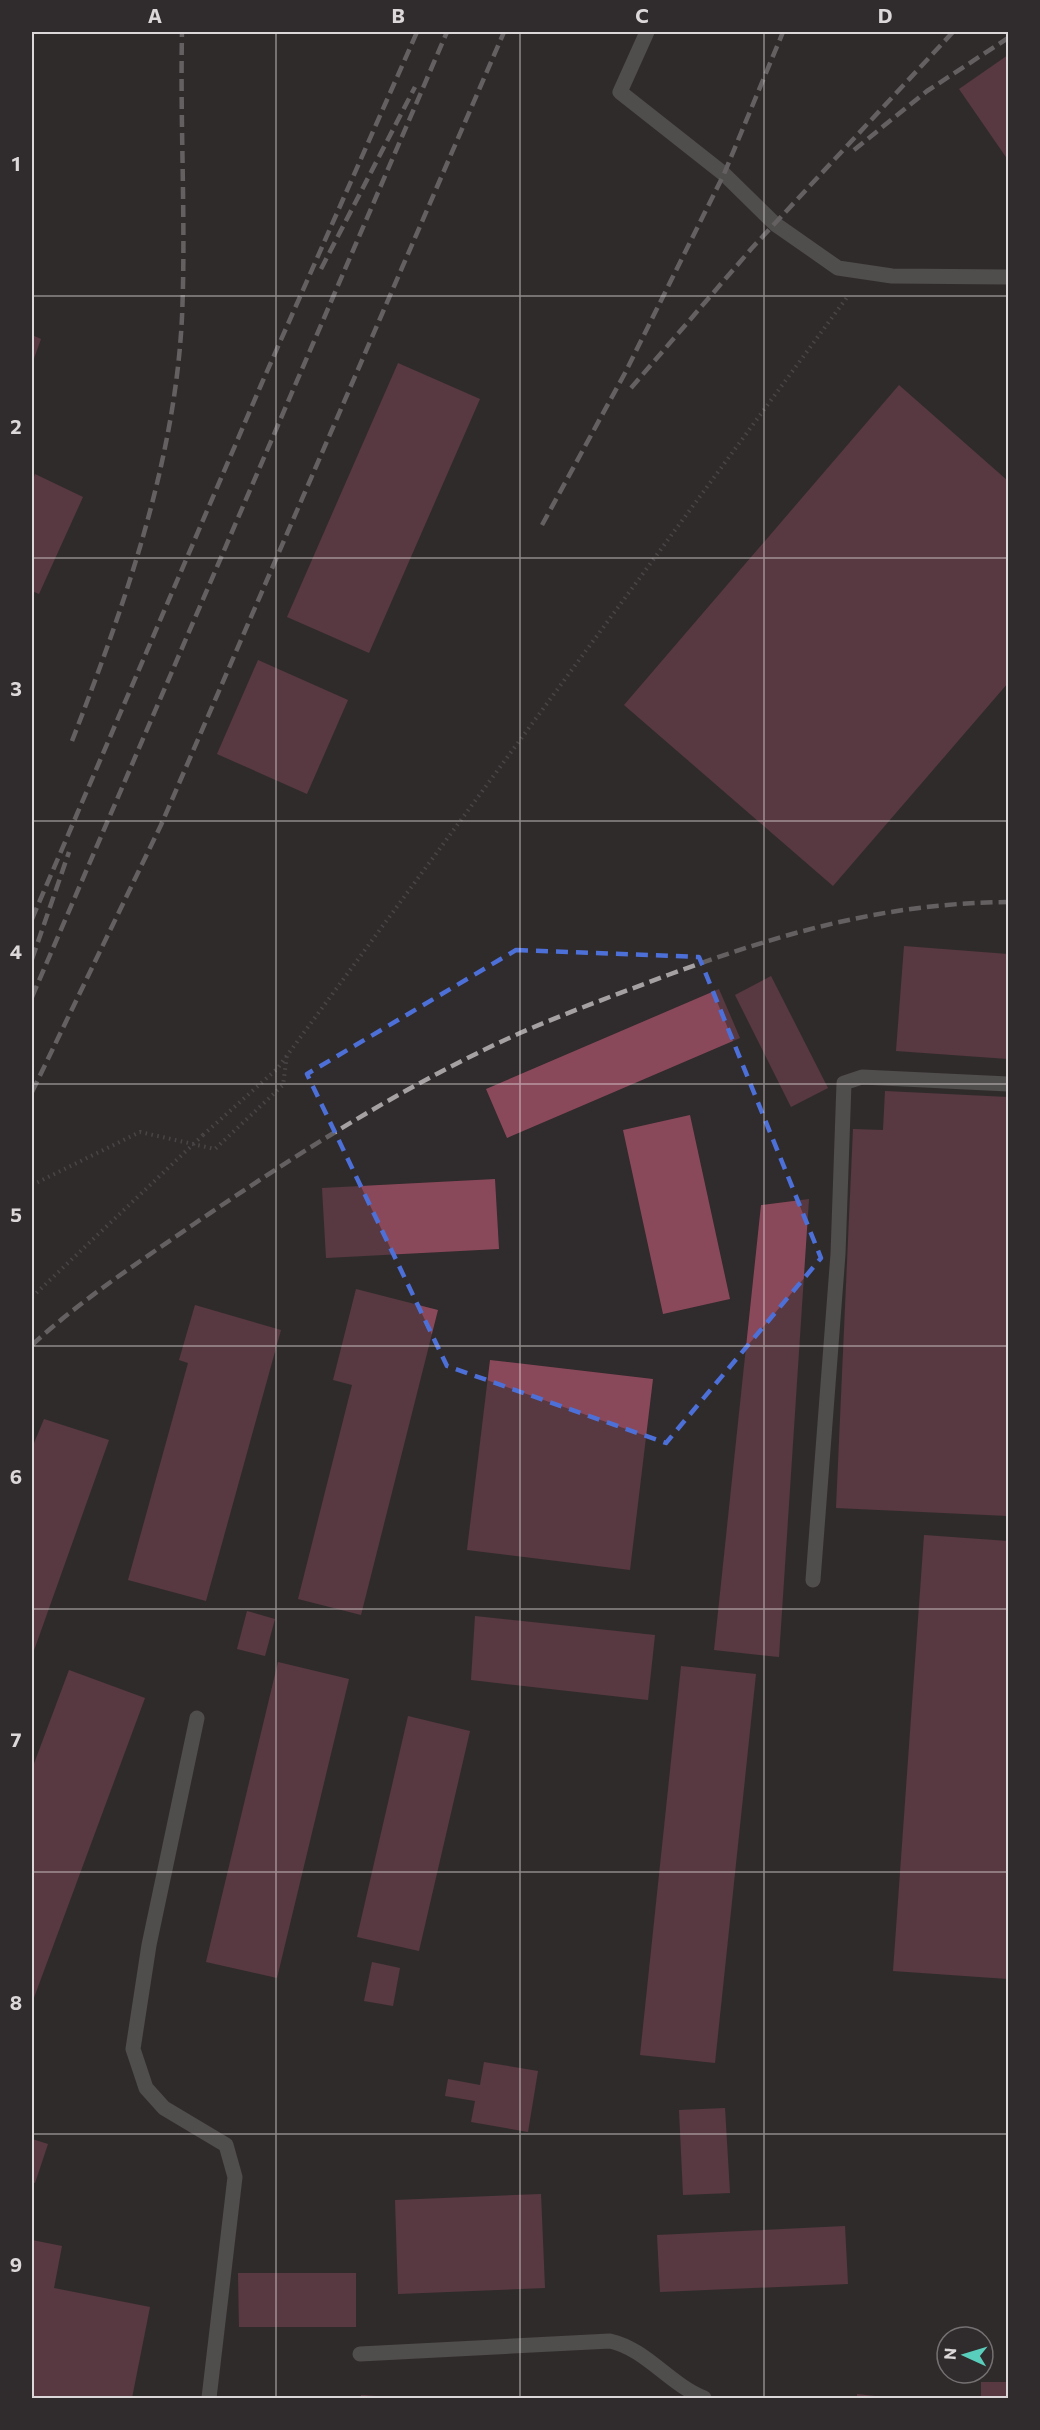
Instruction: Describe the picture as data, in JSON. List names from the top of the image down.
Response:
{
  "north": "left",
  "grid": {
    "columns": [
      "A",
      "B",
      "C",
      "D"
    ],
    "rows": [
      "1",
      "2",
      "3",
      "4",
      "5",
      "6",
      "7",
      "8",
      "9"
    ]
  }
}
